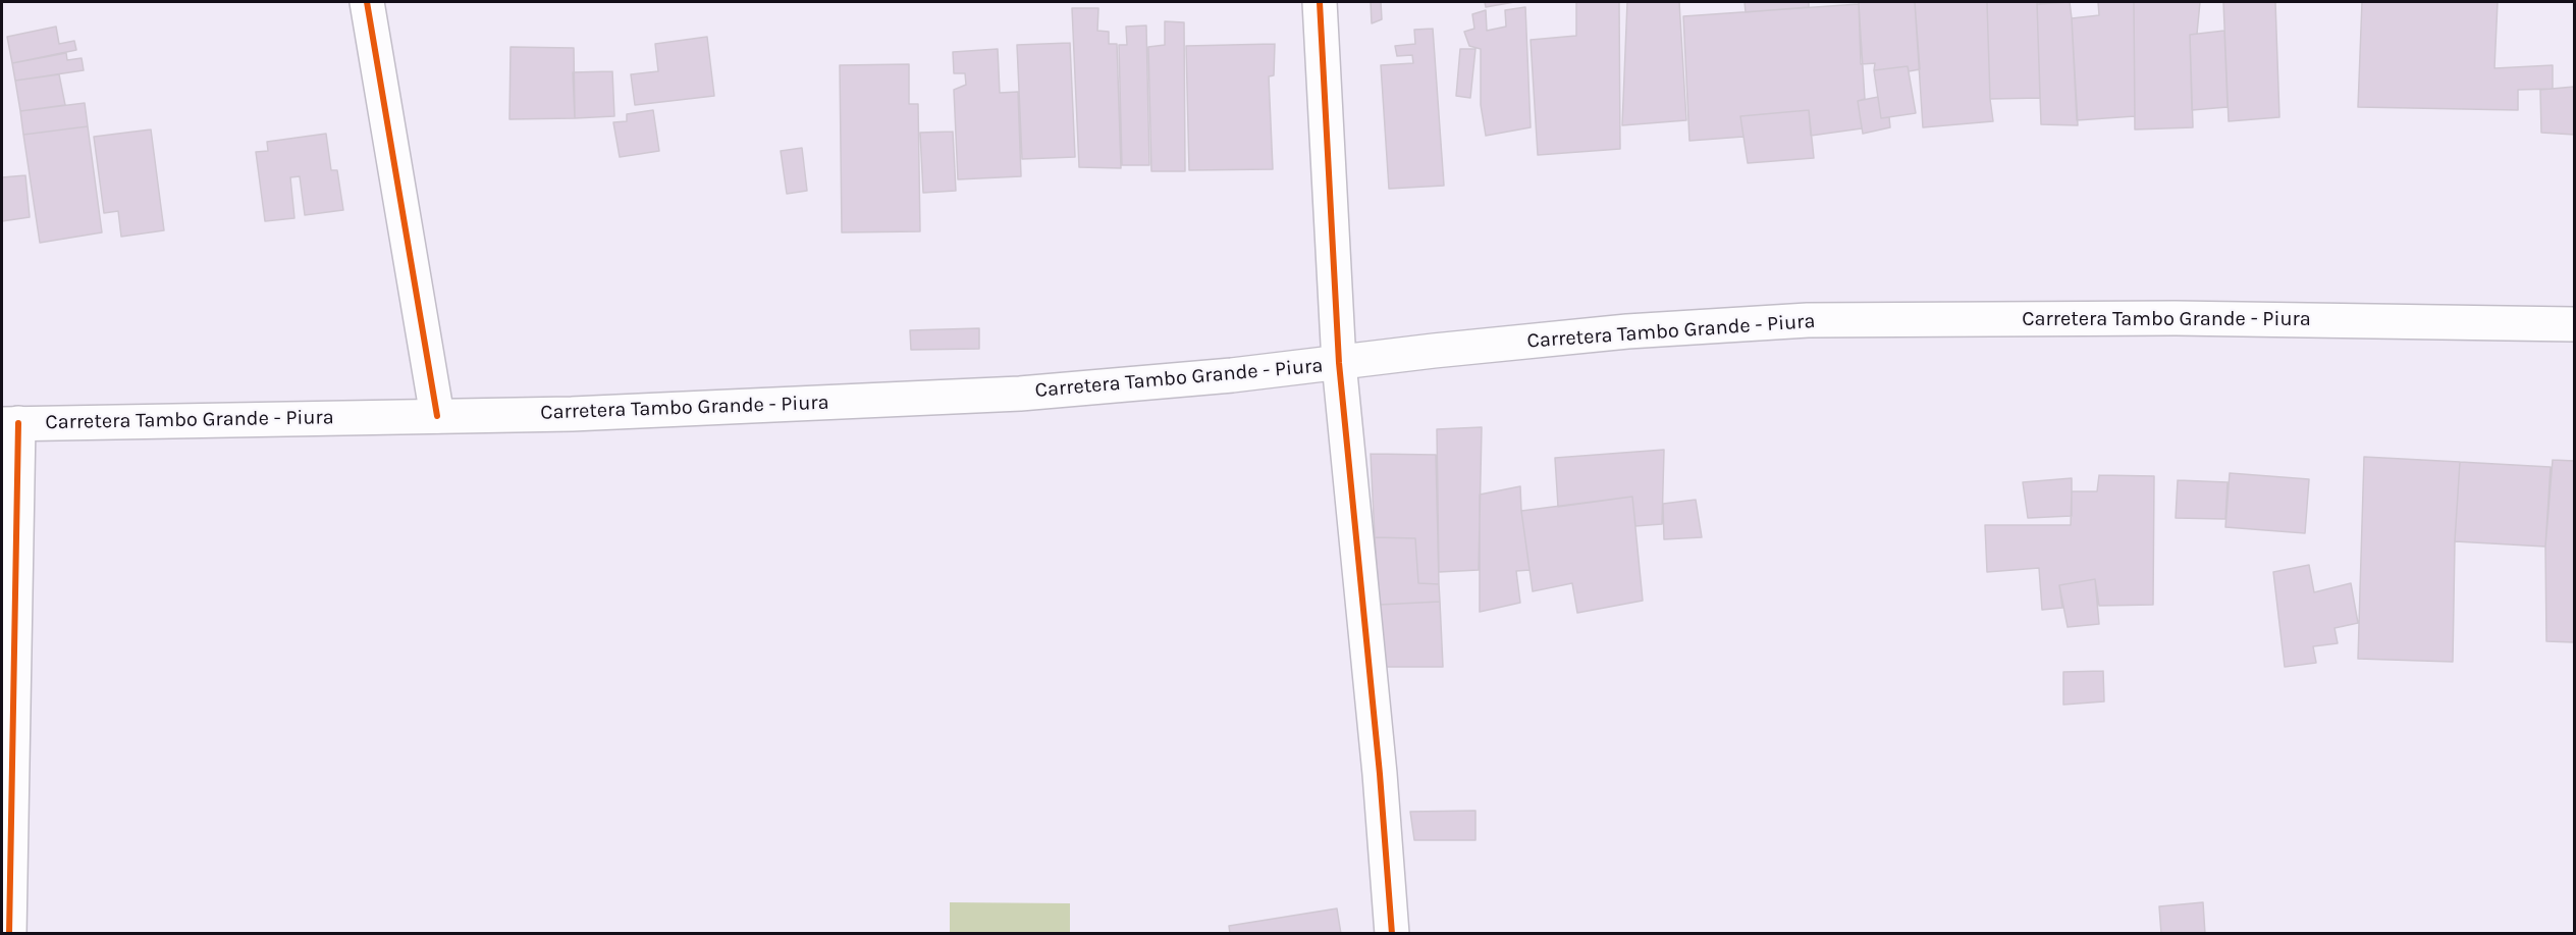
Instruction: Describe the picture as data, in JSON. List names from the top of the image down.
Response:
{
  "streets": {
    "main road": ["Carretera Tambo Grande - Piura"]
  }
}
